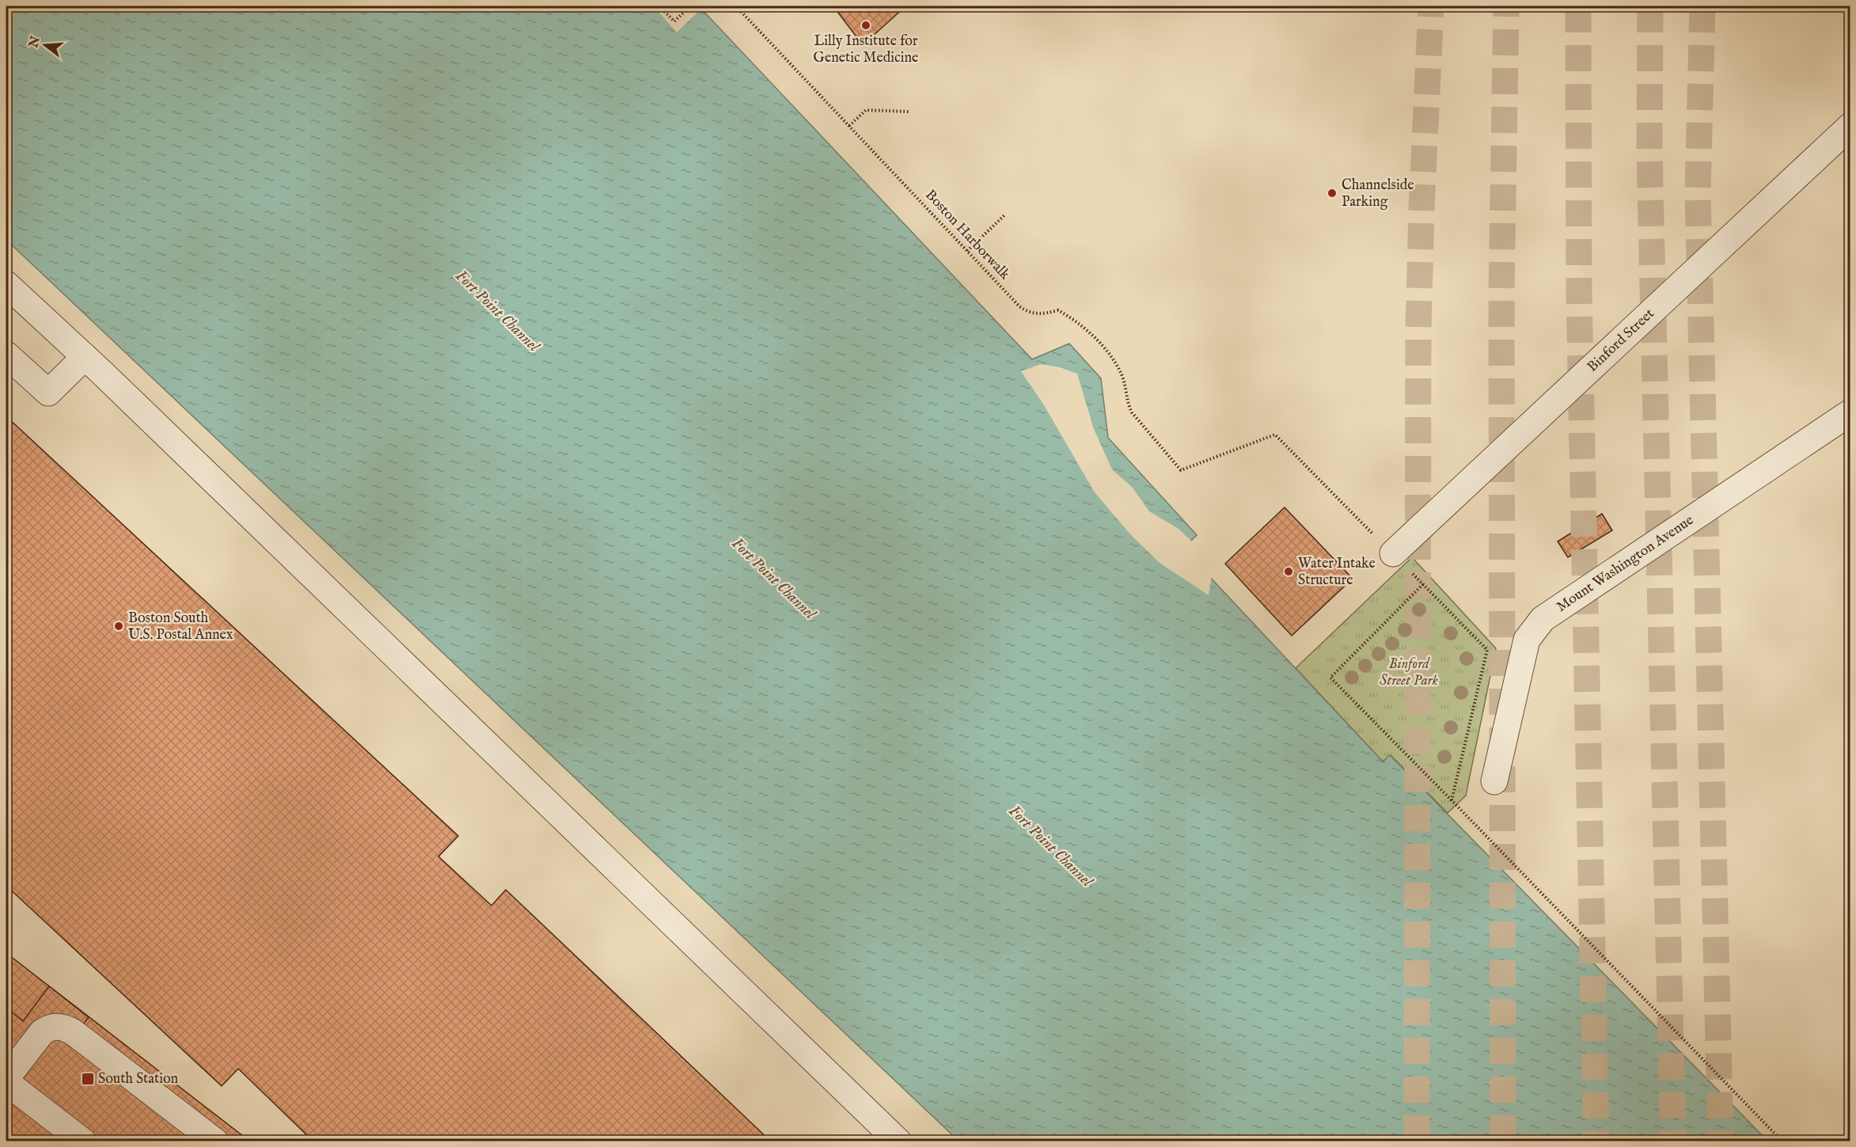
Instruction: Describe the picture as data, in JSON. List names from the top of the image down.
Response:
{
  "streets": {
    "street": ["Binford Street", "Mount Washington Avenue"],
    "path": ["Boston Harborwalk"]
  },
  "water": ["Fort Point Channel"],
  "parks": ["Binford Street Park"],
  "places": {
    "other": [
      "Lilly Institute for Genetic Medicine",
      "Channelside Parking",
      "Water Intake Structure",
      "Boston South U.S. Postal Annex"
    ],
    "transit": ["South Station"]
  },
  "north": "left"
}
